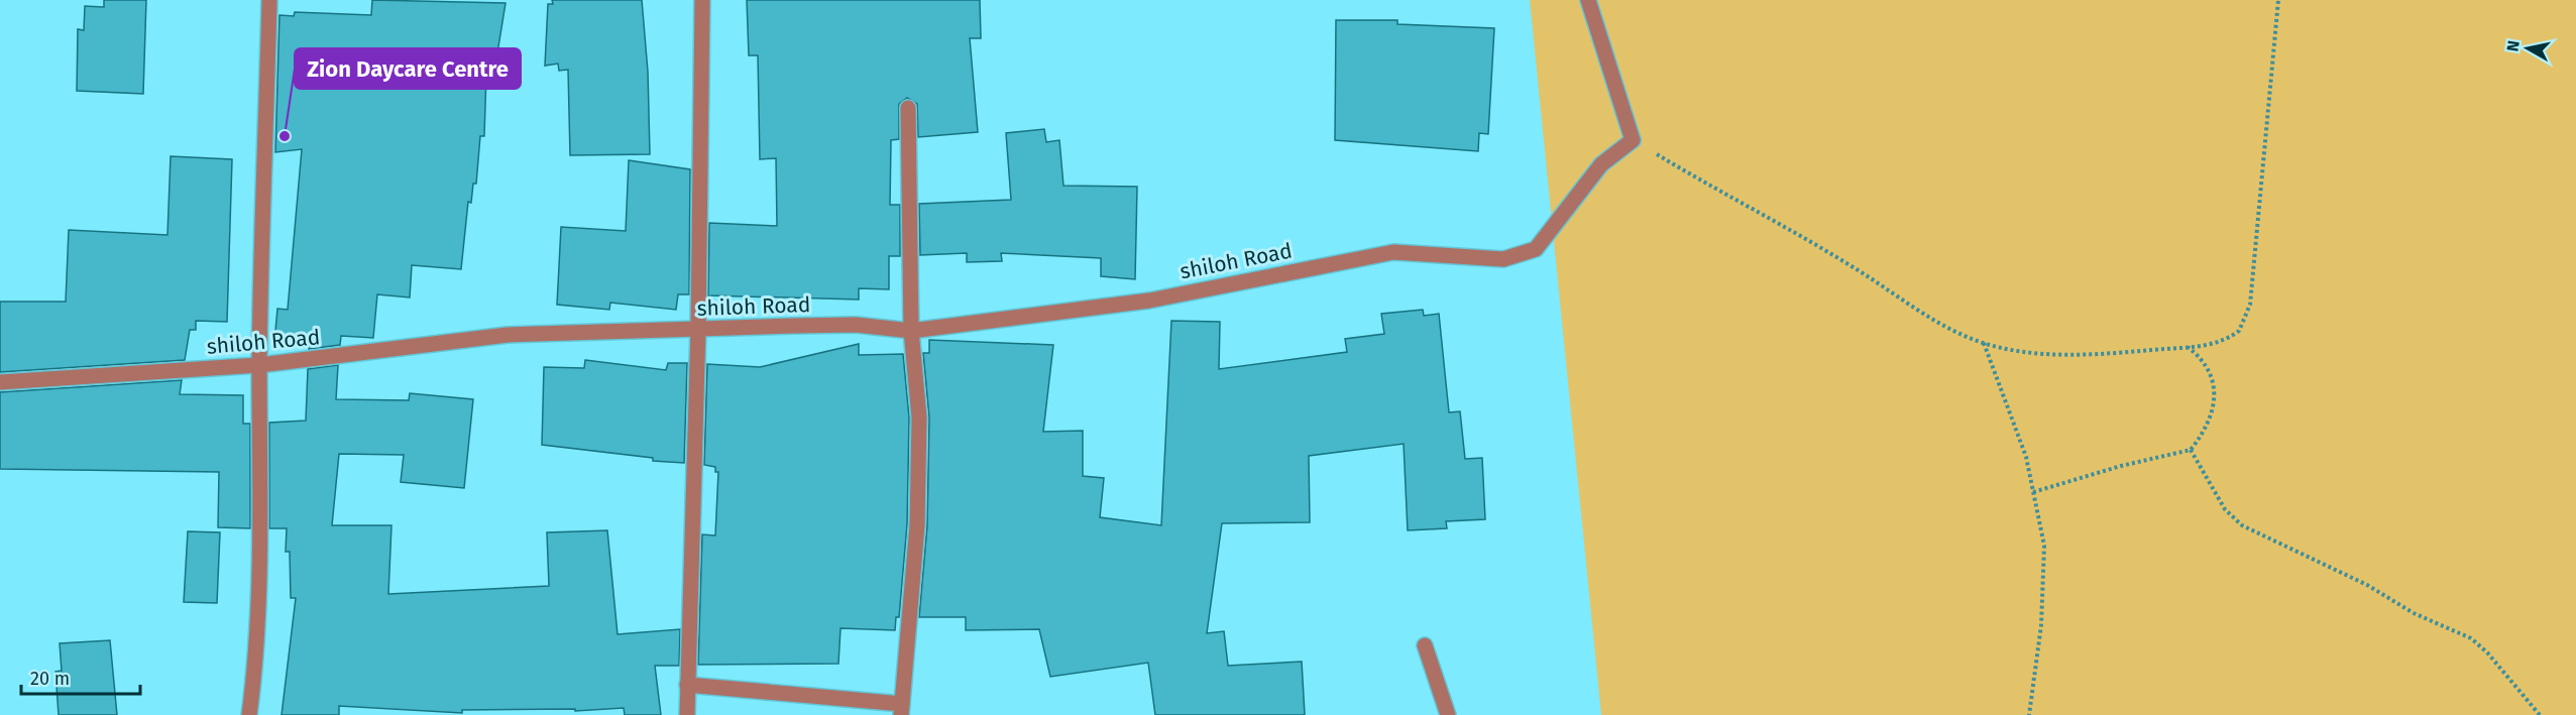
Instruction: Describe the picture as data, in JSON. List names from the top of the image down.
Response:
{
  "streets": {
    "street": ["shiloh Road"]
  },
  "places": ["Zion Daycare Centre"],
  "scale_bar": "20 m",
  "north": "left"
}
